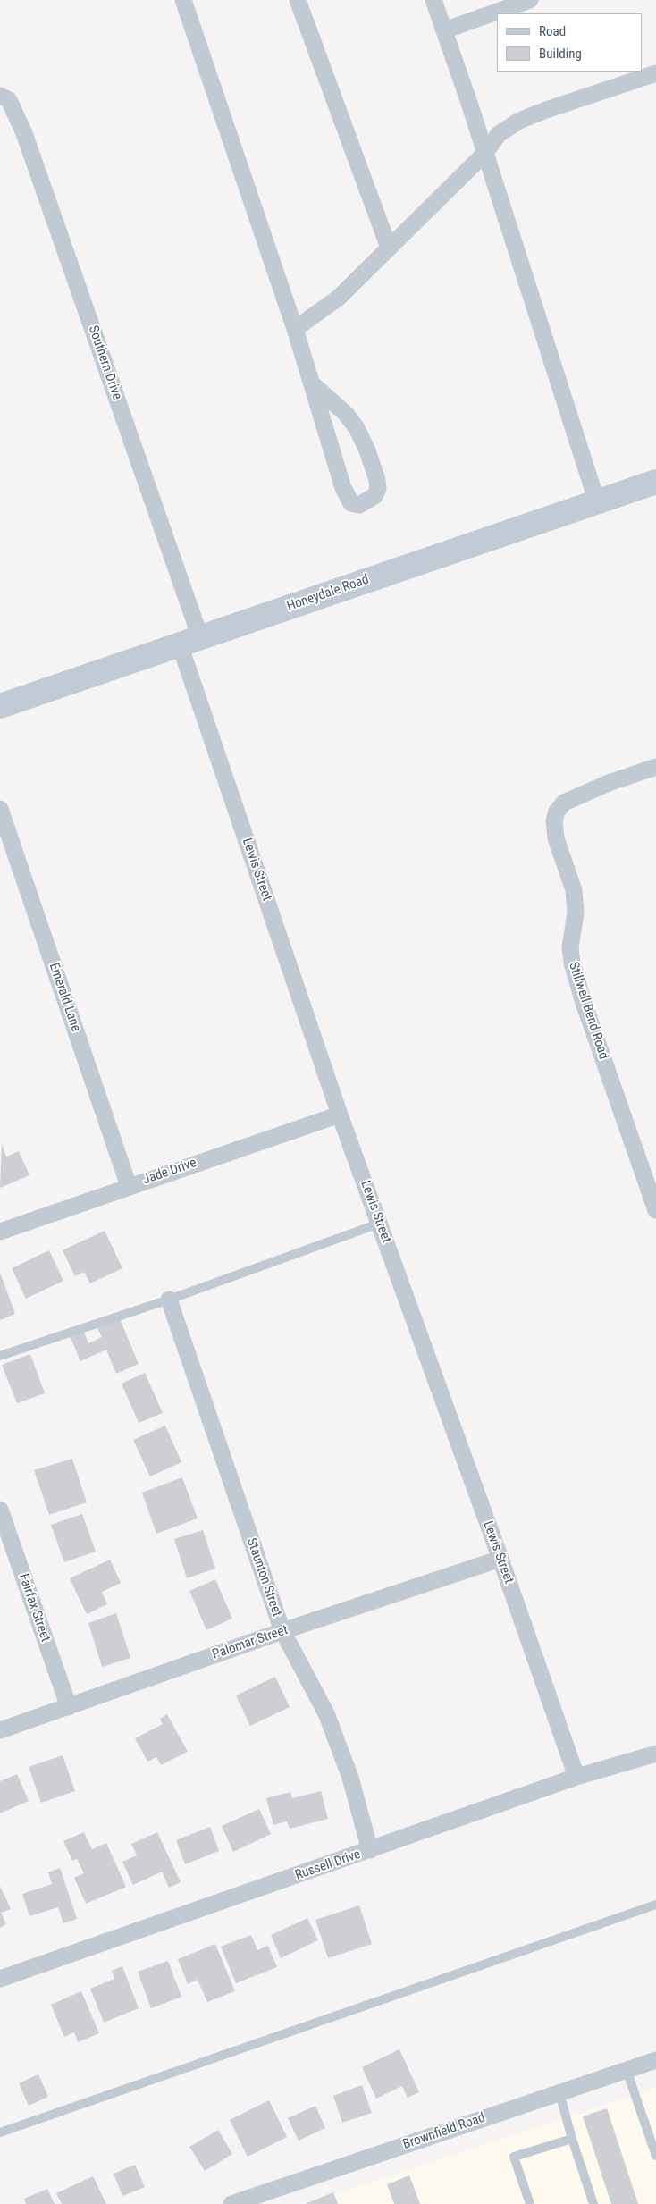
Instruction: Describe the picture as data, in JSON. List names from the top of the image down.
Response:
{
  "streets": {
    "street": [
      "Southern Drive",
      "Honeydale Road",
      "Lewis Street",
      "Emerald Lane",
      "Stillwell Bend Road",
      "Jade Drive",
      "Staunton Street",
      "Fairfax Street",
      "Palomar Street",
      "Russell Drive",
      "Brownfield Road"
    ]
  },
  "crossings": [
    ["Southern Drive", "Honeydale Road"],
    ["Southern Drive", "Lewis Street"],
    ["Honeydale Road", "Lewis Street"],
    ["Lewis Street", "Jade Drive"],
    ["Lewis Street", "Palomar Street"],
    ["Lewis Street", "Russell Drive"],
    ["Emerald Lane", "Jade Drive"],
    ["Staunton Street", "Palomar Street"],
    ["Staunton Street", "Russell Drive"],
    ["Fairfax Street", "Palomar Street"]
  ],
  "legend": ["Road", "Building"]
}
